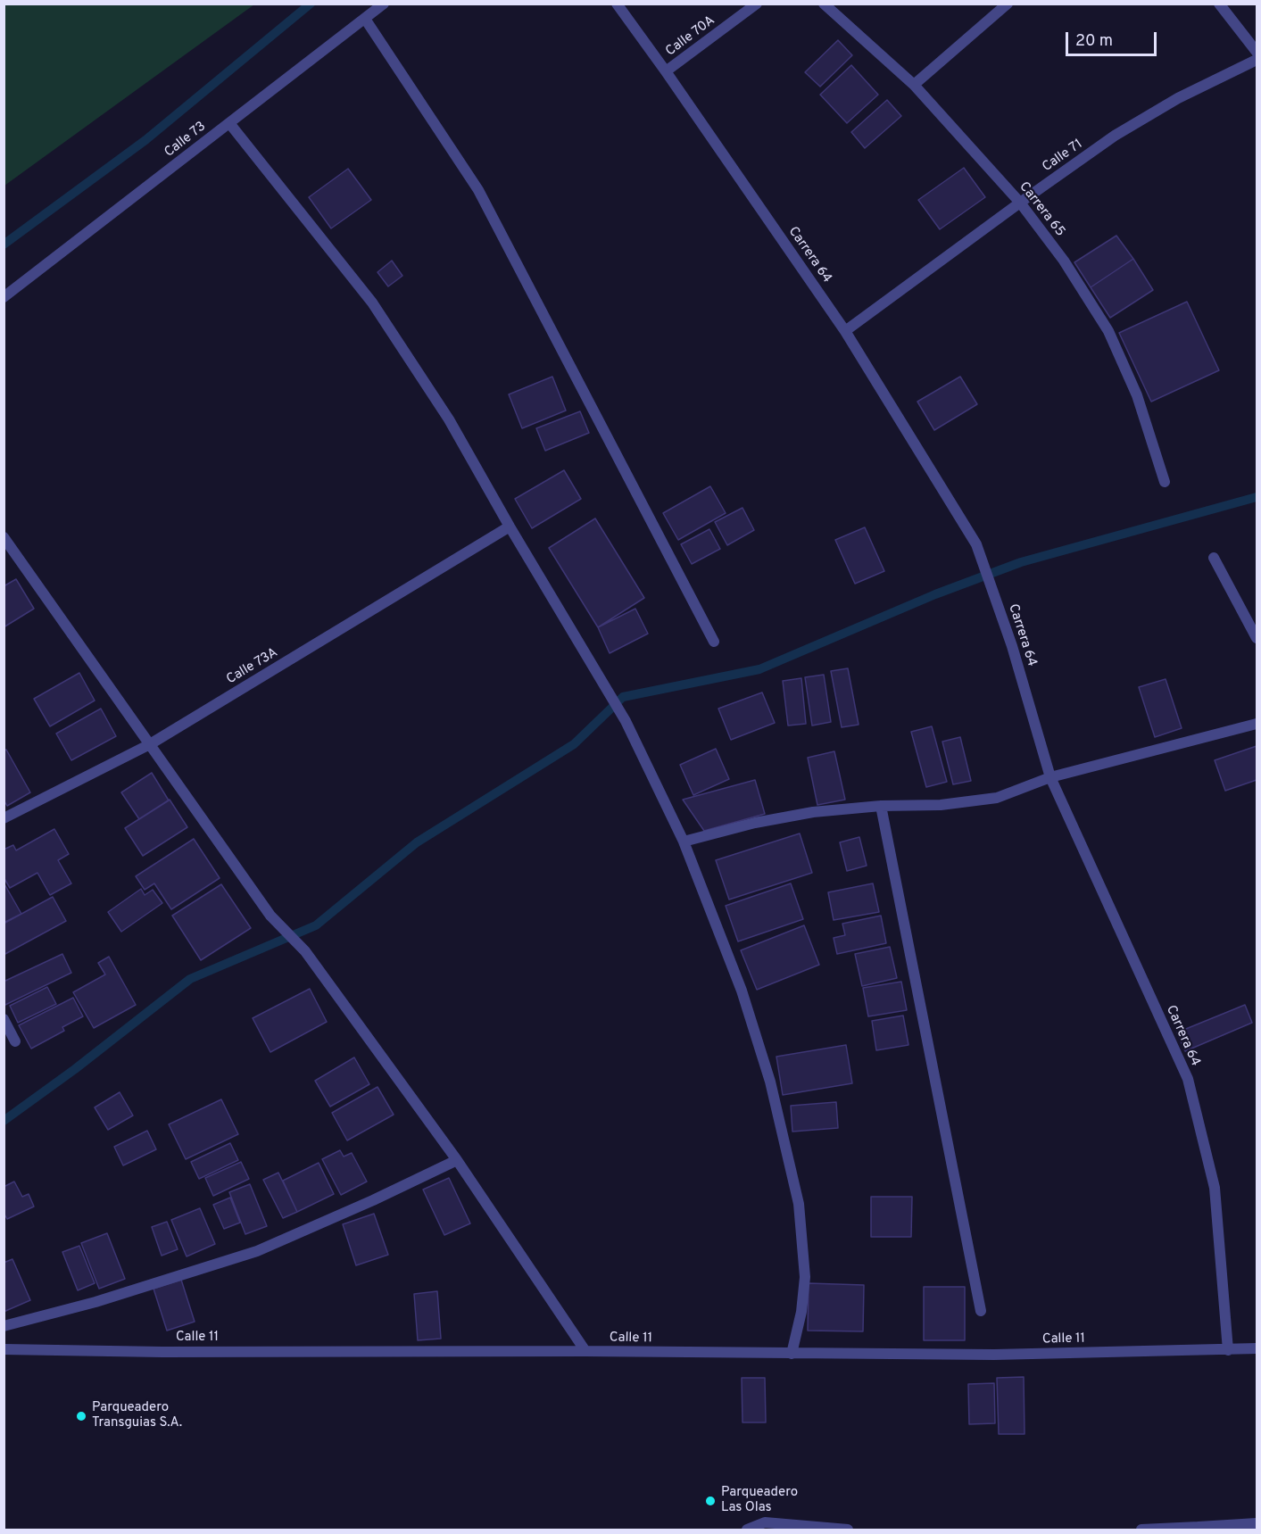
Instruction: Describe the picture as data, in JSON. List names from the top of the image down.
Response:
{
  "streets": {
    "street": [
      "Calle 70A",
      "Calle 73",
      "Calle 71",
      "Carrera 65",
      "Carrera 64",
      "Calle 73A",
      "Calle 11"
    ]
  },
  "crossings": [
    ["Calle 70A", "Carrera 64"],
    ["Calle 71", "Carrera 65"],
    ["Calle 71", "Carrera 64"],
    ["Carrera 64", "Calle 11"]
  ],
  "places": ["Parqueadero Transguias S.A.", "Parqueadero Las Olas"],
  "scale_bar": "20 m"
}
